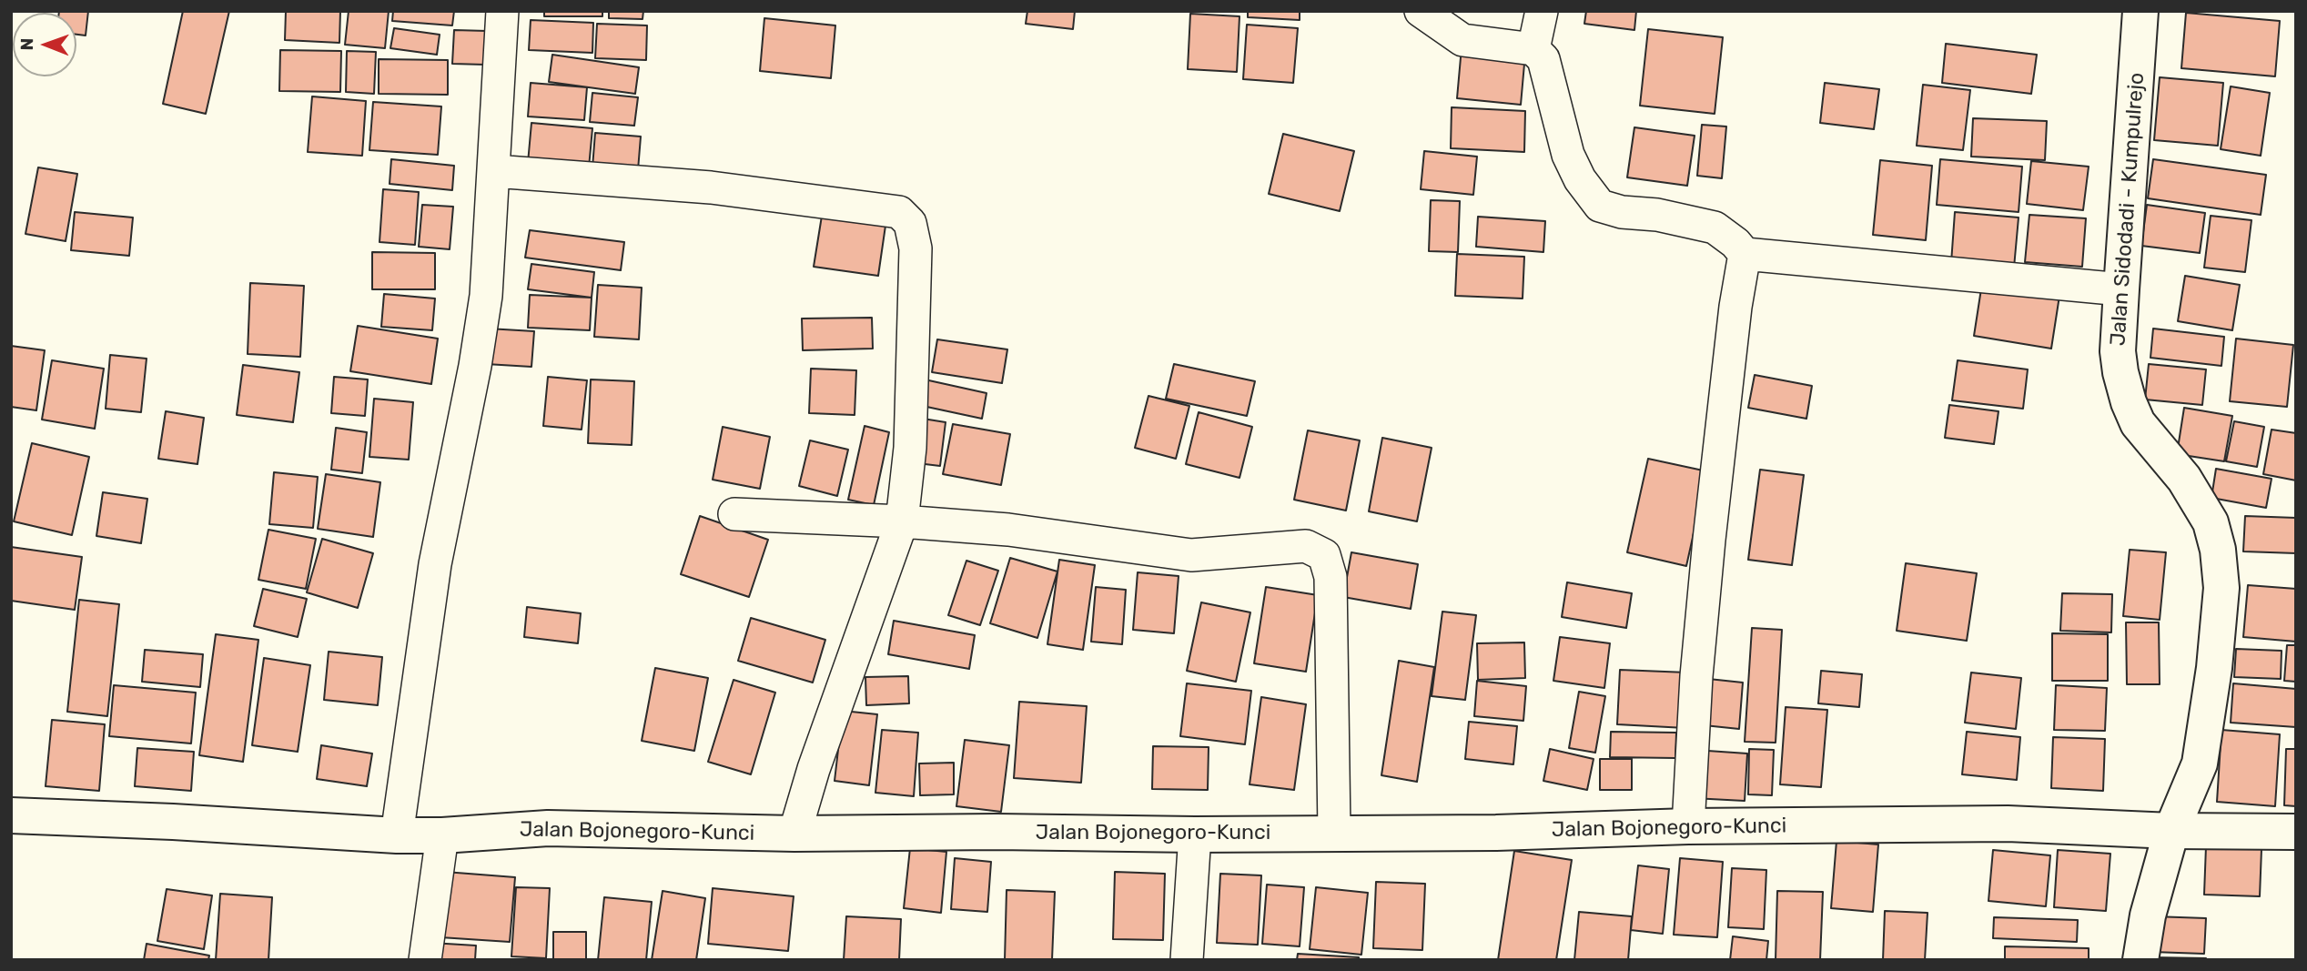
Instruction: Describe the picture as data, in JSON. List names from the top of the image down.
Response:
{
  "streets": {
    "main road": ["Jalan Sidodadi - Kumpulrejo", "Jalan Bojonegoro-Kunci"]
  },
  "crossings": [
    ["Jalan Sidodadi - Kumpulrejo", "Jalan Bojonegoro-Kunci"]
  ],
  "north": "left"
}
